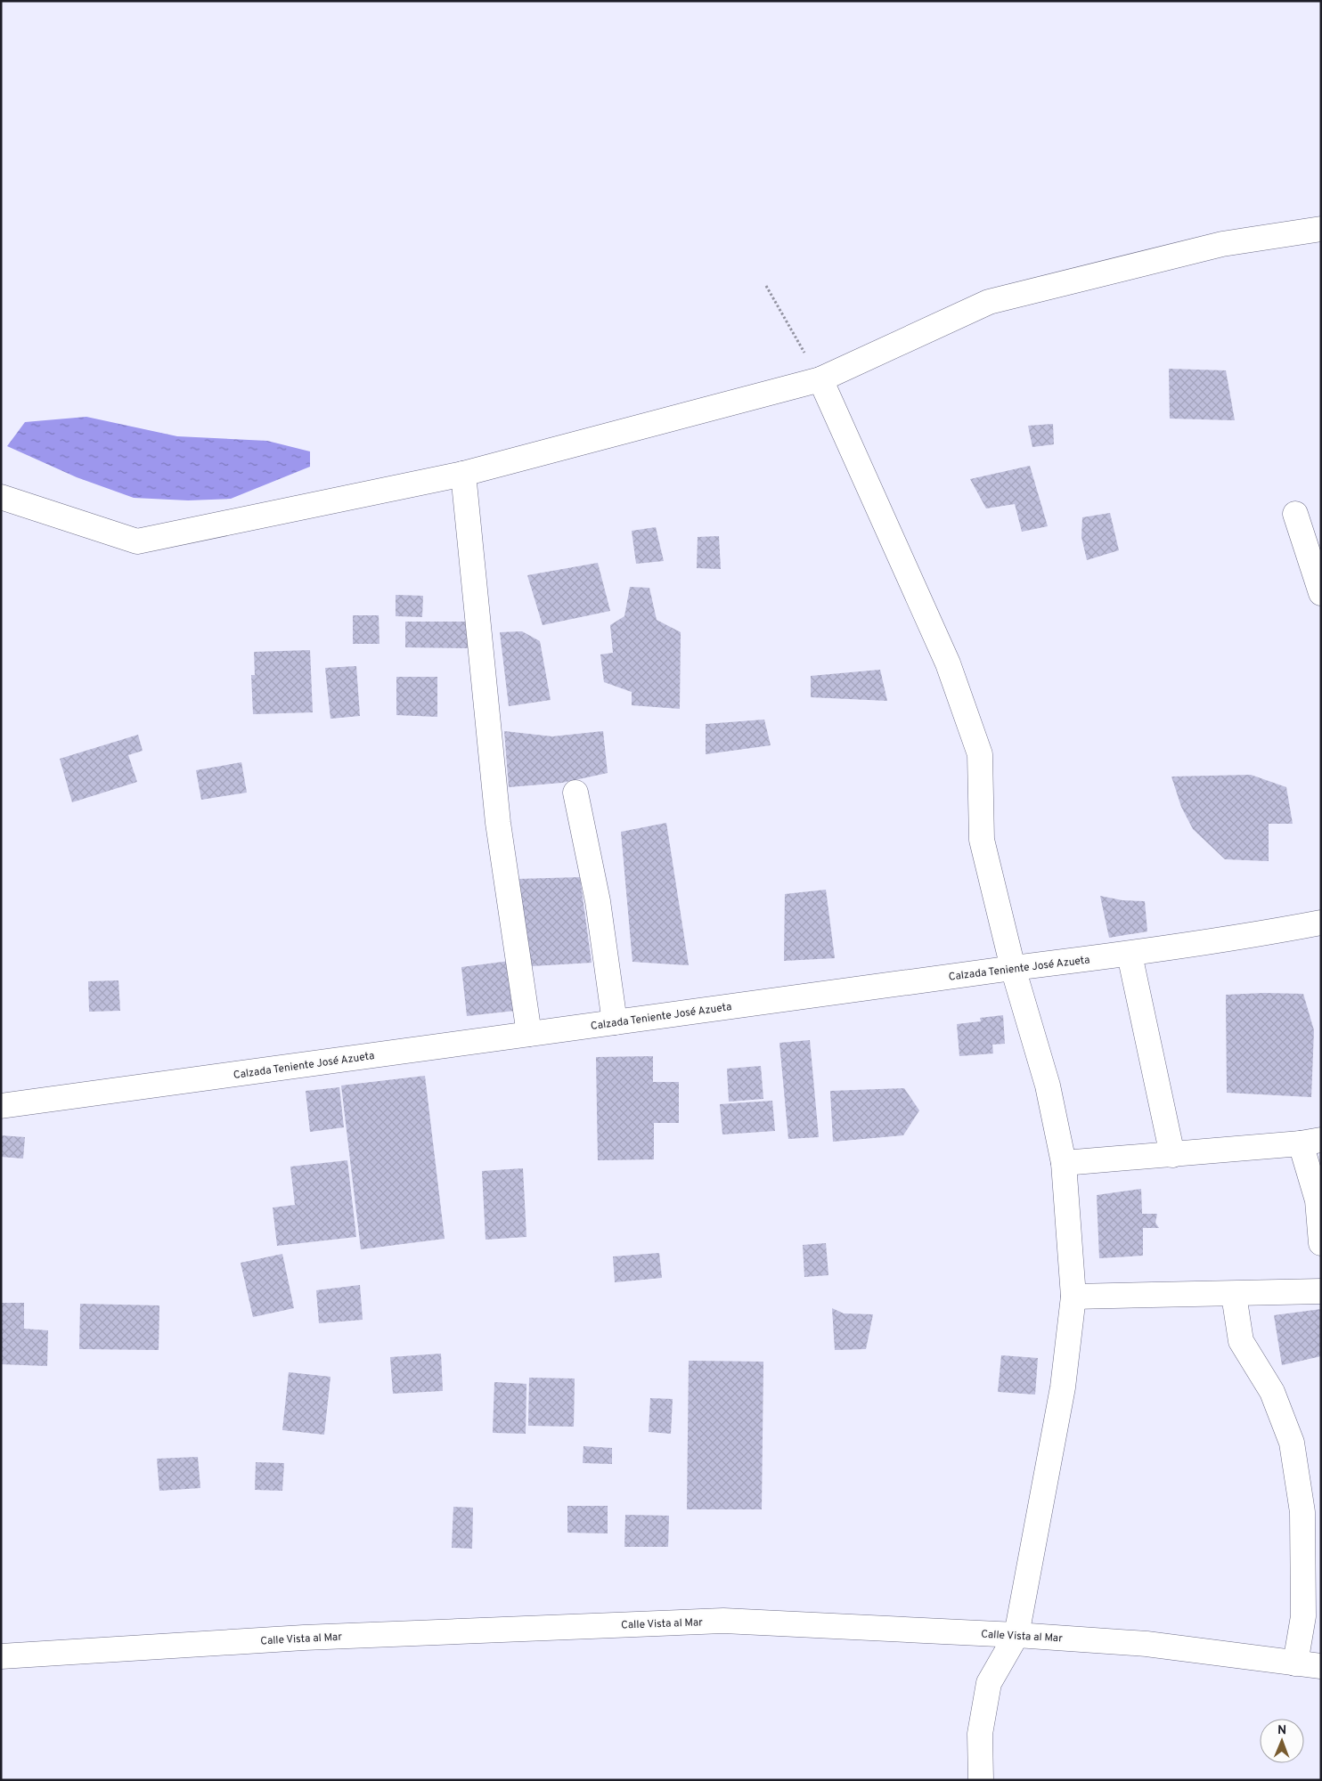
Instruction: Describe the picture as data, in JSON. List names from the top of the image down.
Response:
{
  "streets": {
    "street": ["Calzada Teniente José Azueta", "Calle Vista al Mar"]
  },
  "north": "top"
}
